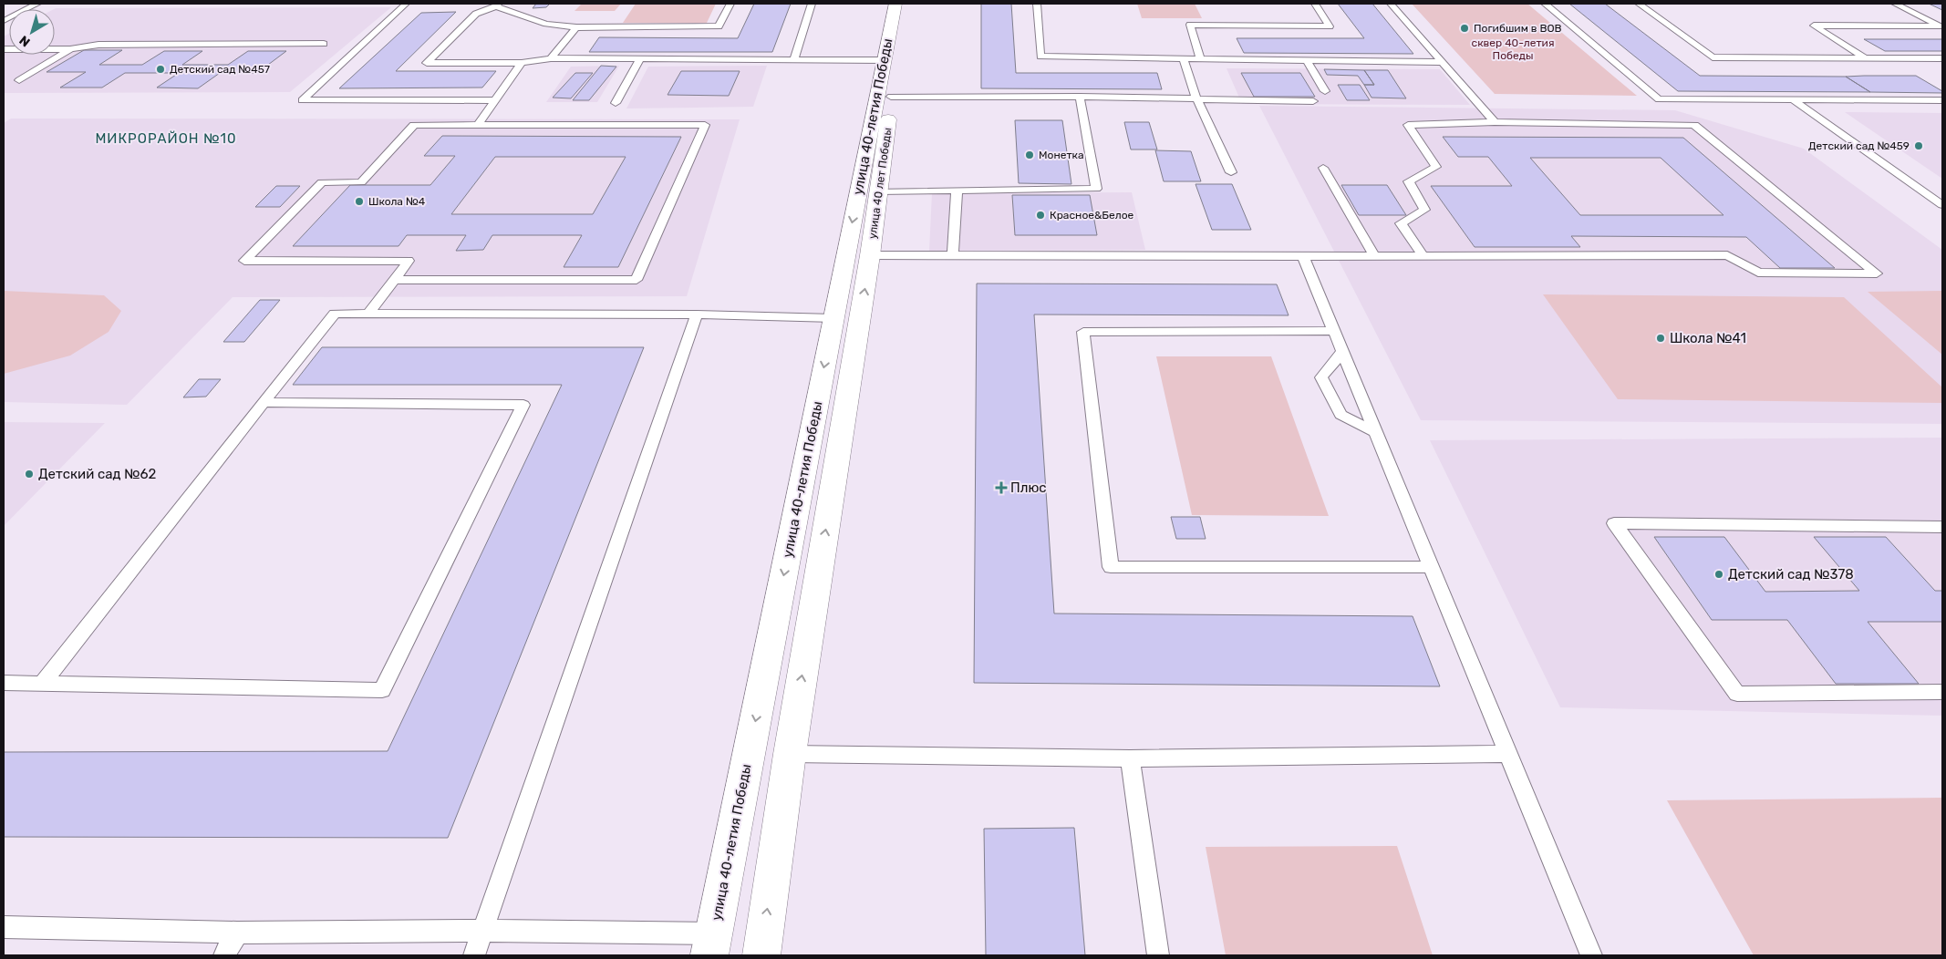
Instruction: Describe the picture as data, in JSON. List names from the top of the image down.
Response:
{
  "streets": {
    "street": ["улица 40-летия Победы", "улица 40 лет Победы"]
  },
  "crossings": [
    ["улица 40-летия Победы", "улица 40 лет Победы"]
  ],
  "districts": ["МИКРОРАЙОН №10"],
  "parks": ["сквер 40-летия Победы"],
  "places": {
    "other": [
      "Погибшим в ВОВ",
      "Детский сад №457",
      "Детский сад №459",
      "Монетка",
      "Школа №4",
      "Красное&Белое",
      "Школа №41",
      "Детский сад №62",
      "Детский сад №378"
    ],
    "health": ["Плюс"]
  },
  "north": "bottom left"
}
